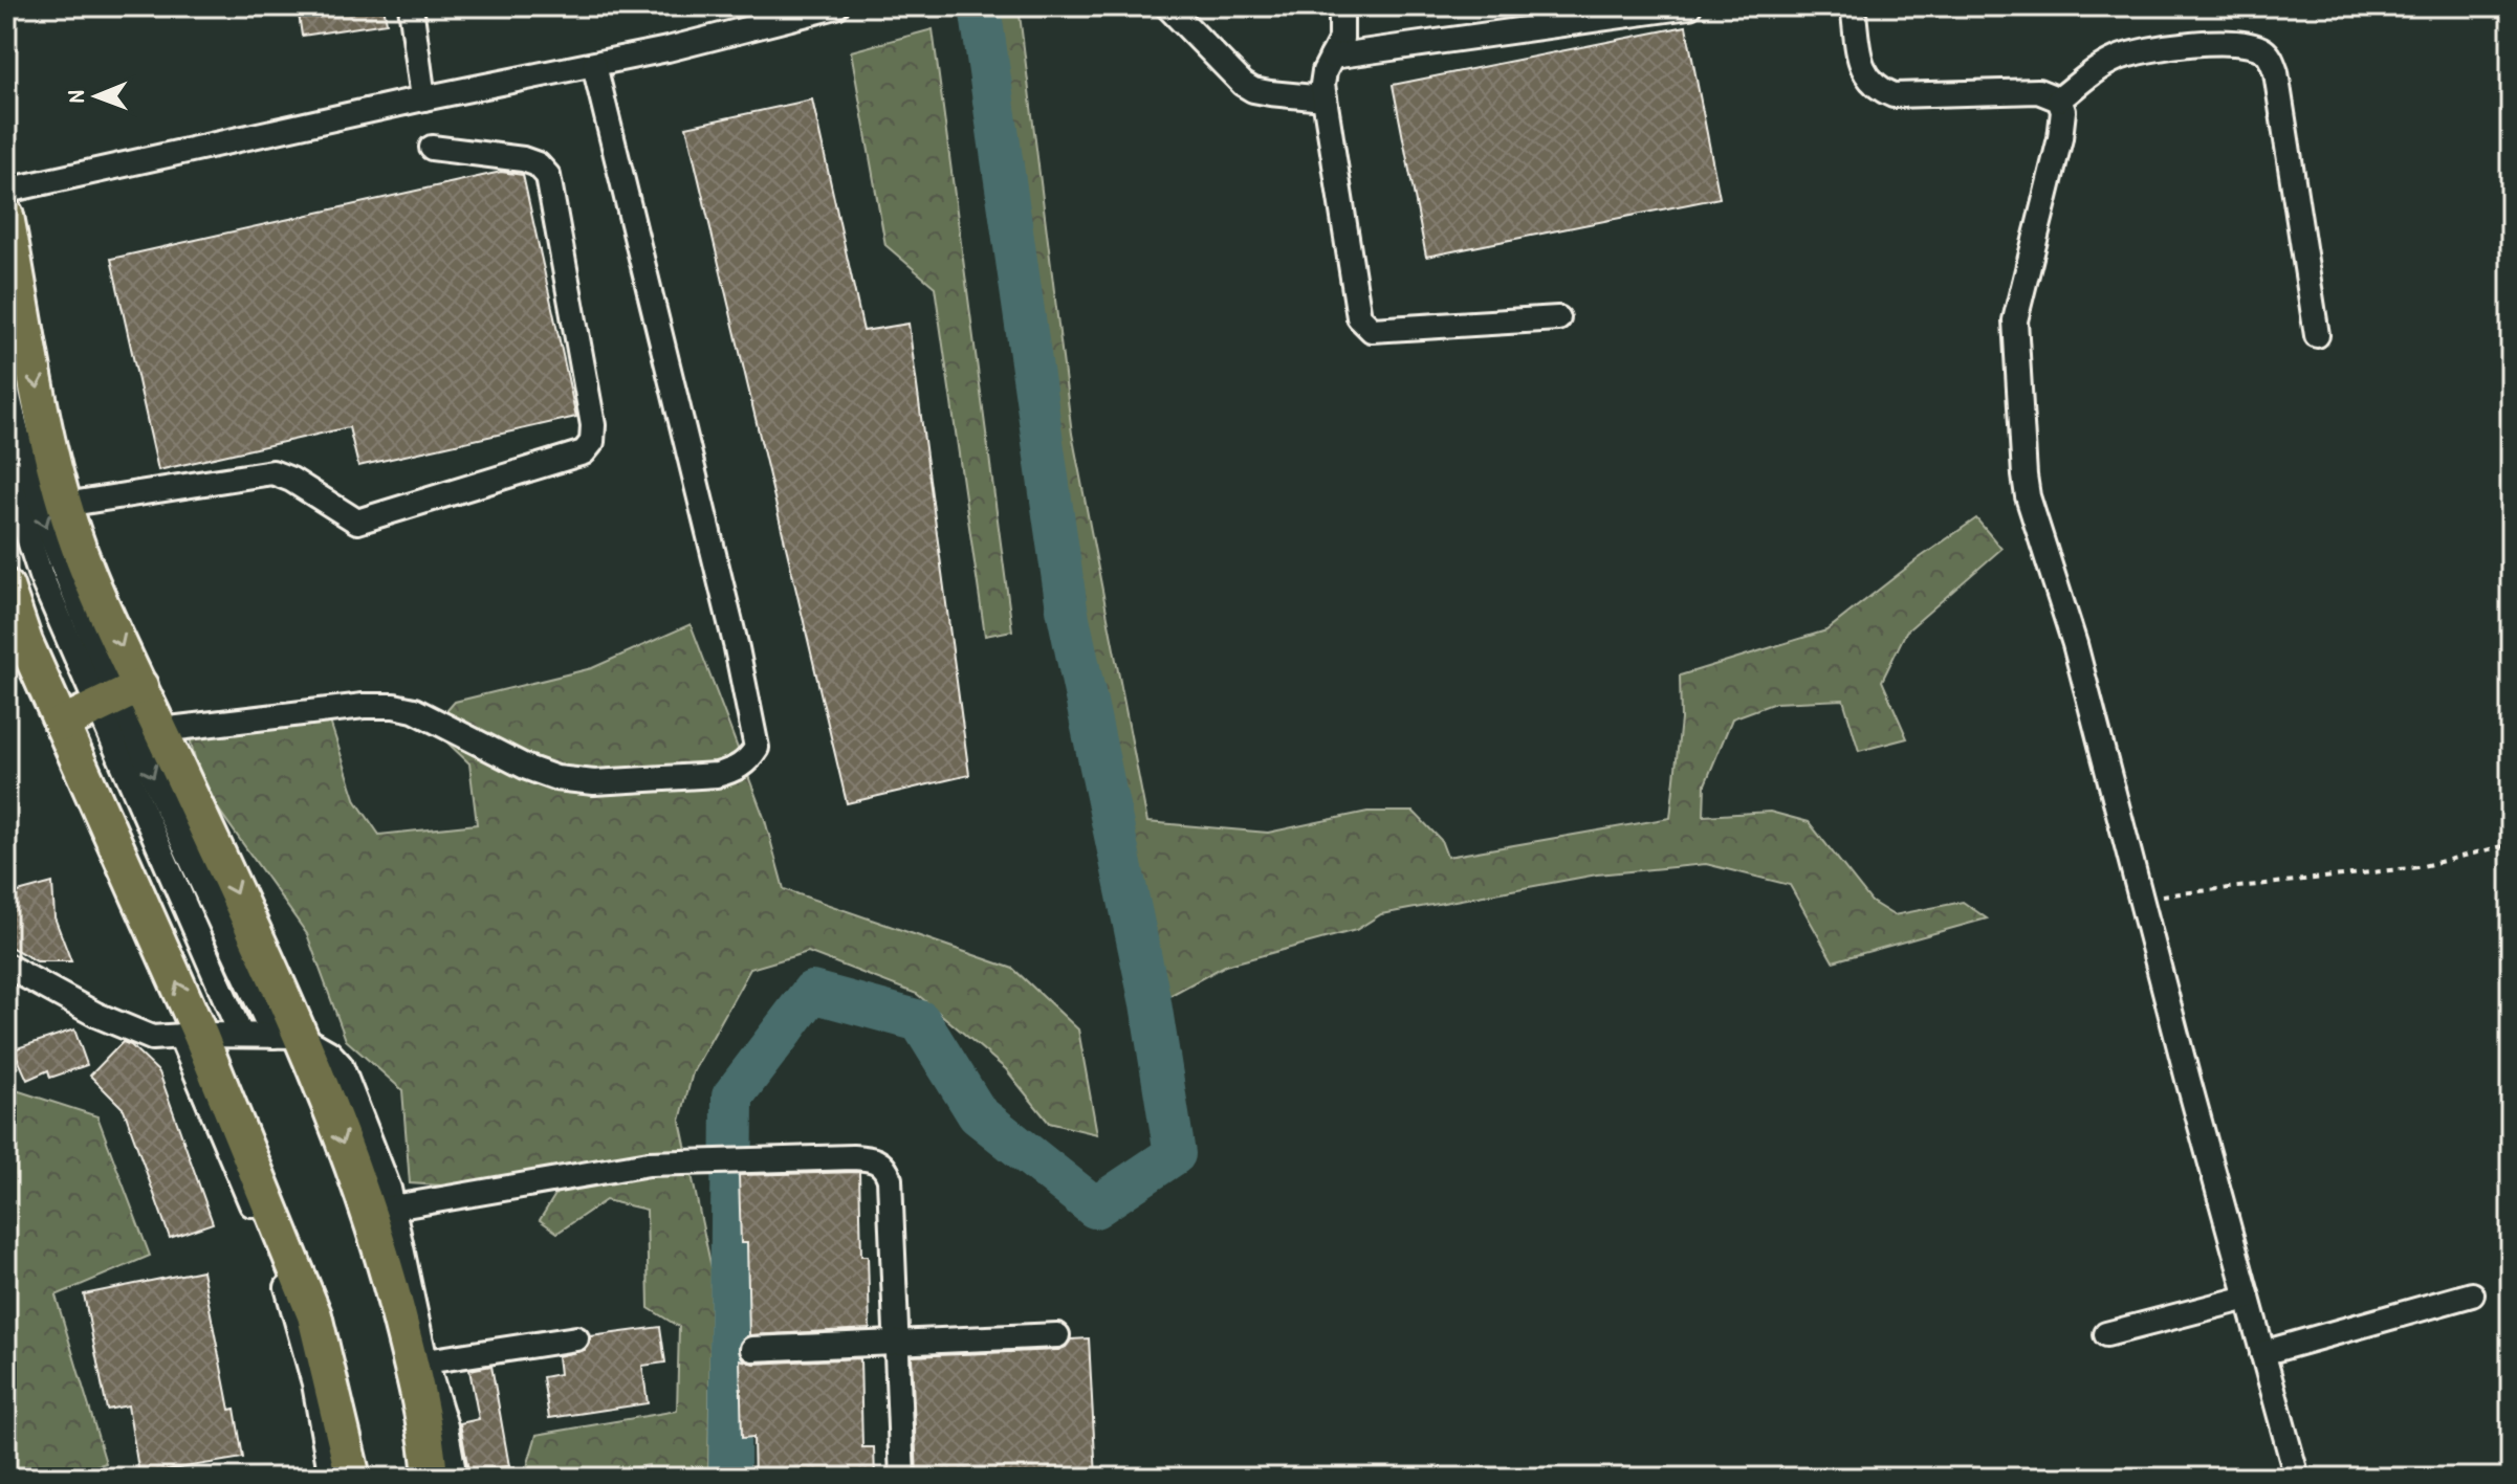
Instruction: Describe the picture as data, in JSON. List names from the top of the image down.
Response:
{
  "north": "left"
}
